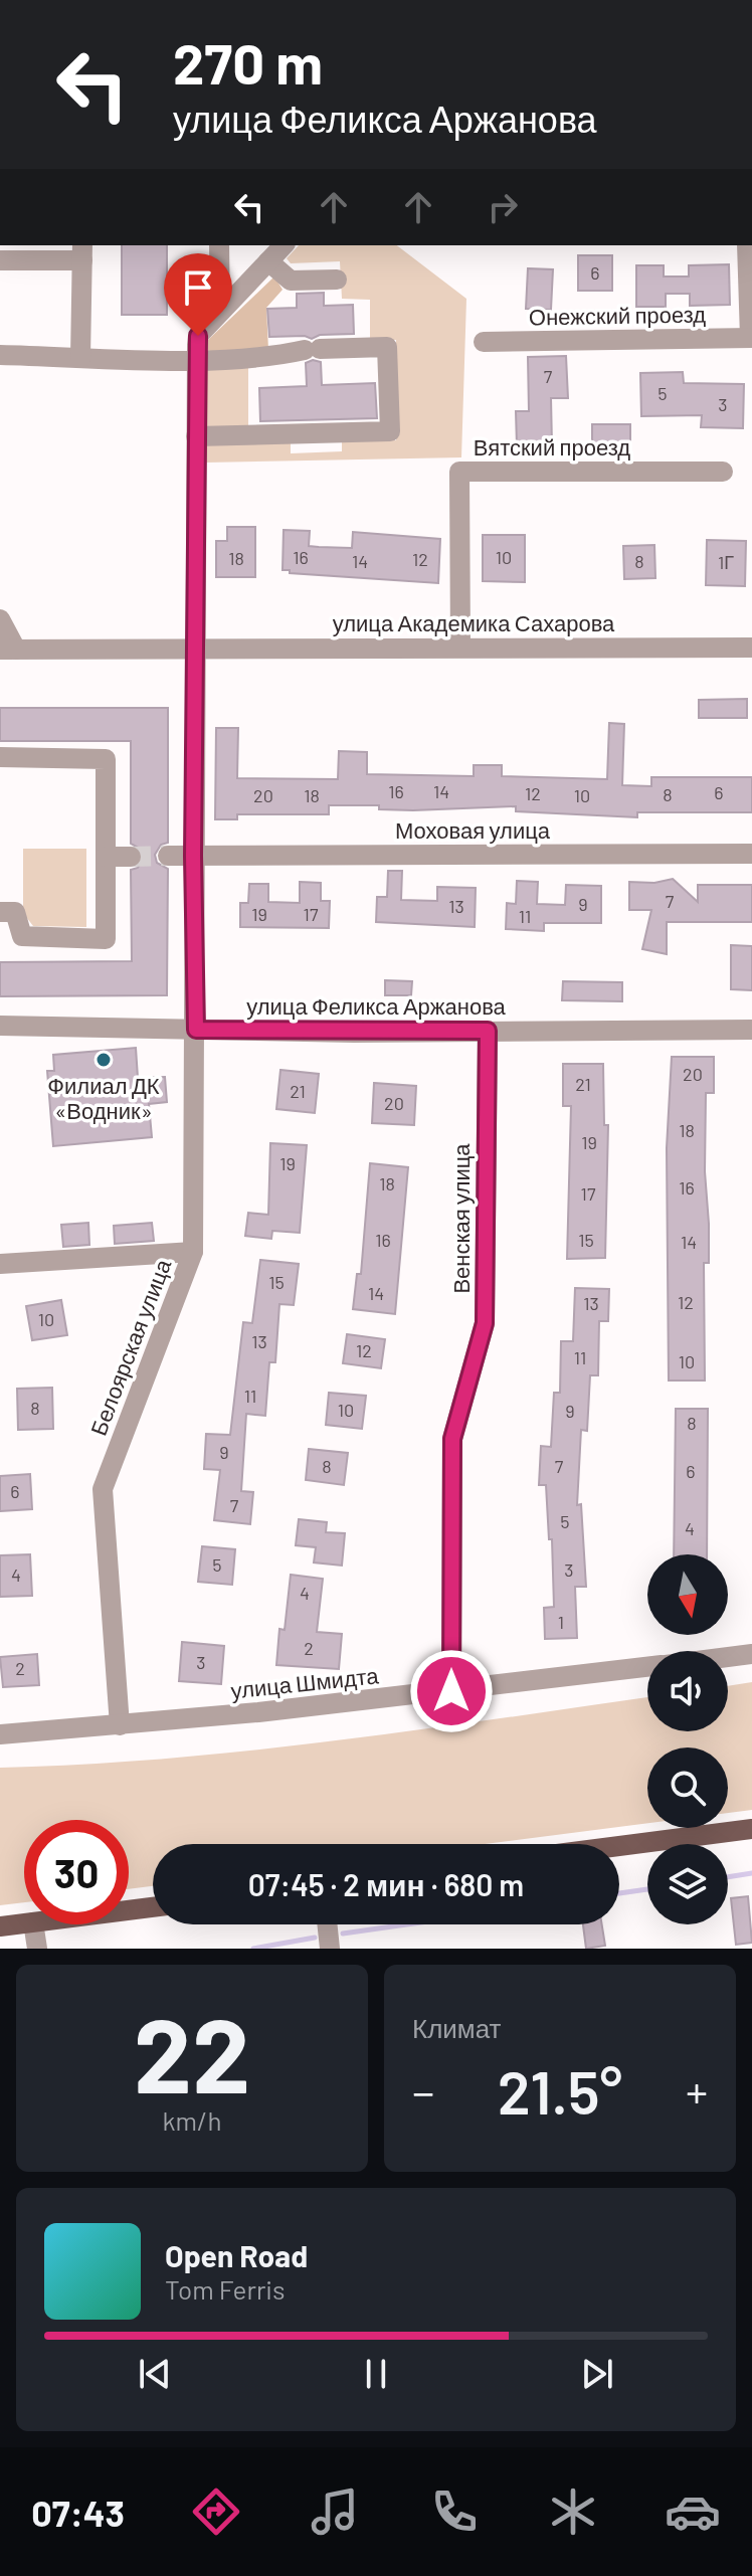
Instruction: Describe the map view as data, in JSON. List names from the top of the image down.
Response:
{
  "streets": {
    "street": [
      "Онежский проезд",
      "Вятский проезд",
      "улица Академика Сахарова",
      "Моховая улица",
      "улица Феликса Аржанова",
      "Венская улица",
      "Белоярская улица",
      "улица Шмидта"
    ]
  },
  "crossings": [
    ["Вятский проезд", "улица Академика Сахарова"],
    ["улица Академика Сахарова", "Белоярская улица"],
    ["Моховая улица", "Белоярская улица"],
    ["улица Феликса Аржанова", "Венская улица"],
    ["улица Феликса Аржанова", "Белоярская улица"],
    ["Венская улица", "улица Шмидта"],
    ["Белоярская улица", "улица Шмидта"]
  ],
  "places": ["Филиал ДК «Водник»"],
  "house_numbers": [
    "6",
    "7",
    "5",
    "3",
    "16",
    "10",
    "18",
    "12",
    "14",
    "8",
    "1Г",
    "16",
    "14",
    "6",
    "12",
    "8",
    "20",
    "18",
    "10",
    "7",
    "9",
    "13",
    "19",
    "17",
    "11",
    "20",
    "21",
    "21",
    "20",
    "18",
    "19",
    "19",
    "18",
    "16",
    "17",
    "16",
    "15",
    "14",
    "15",
    "14",
    "12",
    "13",
    "10",
    "13",
    "12",
    "11",
    "10",
    "11",
    "8",
    "10",
    "9",
    "8",
    "9",
    "8",
    "7",
    "6",
    "6",
    "7",
    "5",
    "4",
    "5",
    "3",
    "4",
    "4",
    "1",
    "2",
    "3",
    "2"
  ],
  "north": "bottom",
  "page": {
    "turn": ["270 m", "улица Феликса Аржанова"],
    "limit": "30",
    "trip": "07:45 · 2 мин · 680 m",
    "tile": [
      ["22", "km/h"],
      "Климат"
    ],
    "heat": ["−", "21.5°", "+"],
    "song": ["Open Road", "Tom Ferris"],
    "tabs": "07:43"
  }
}
